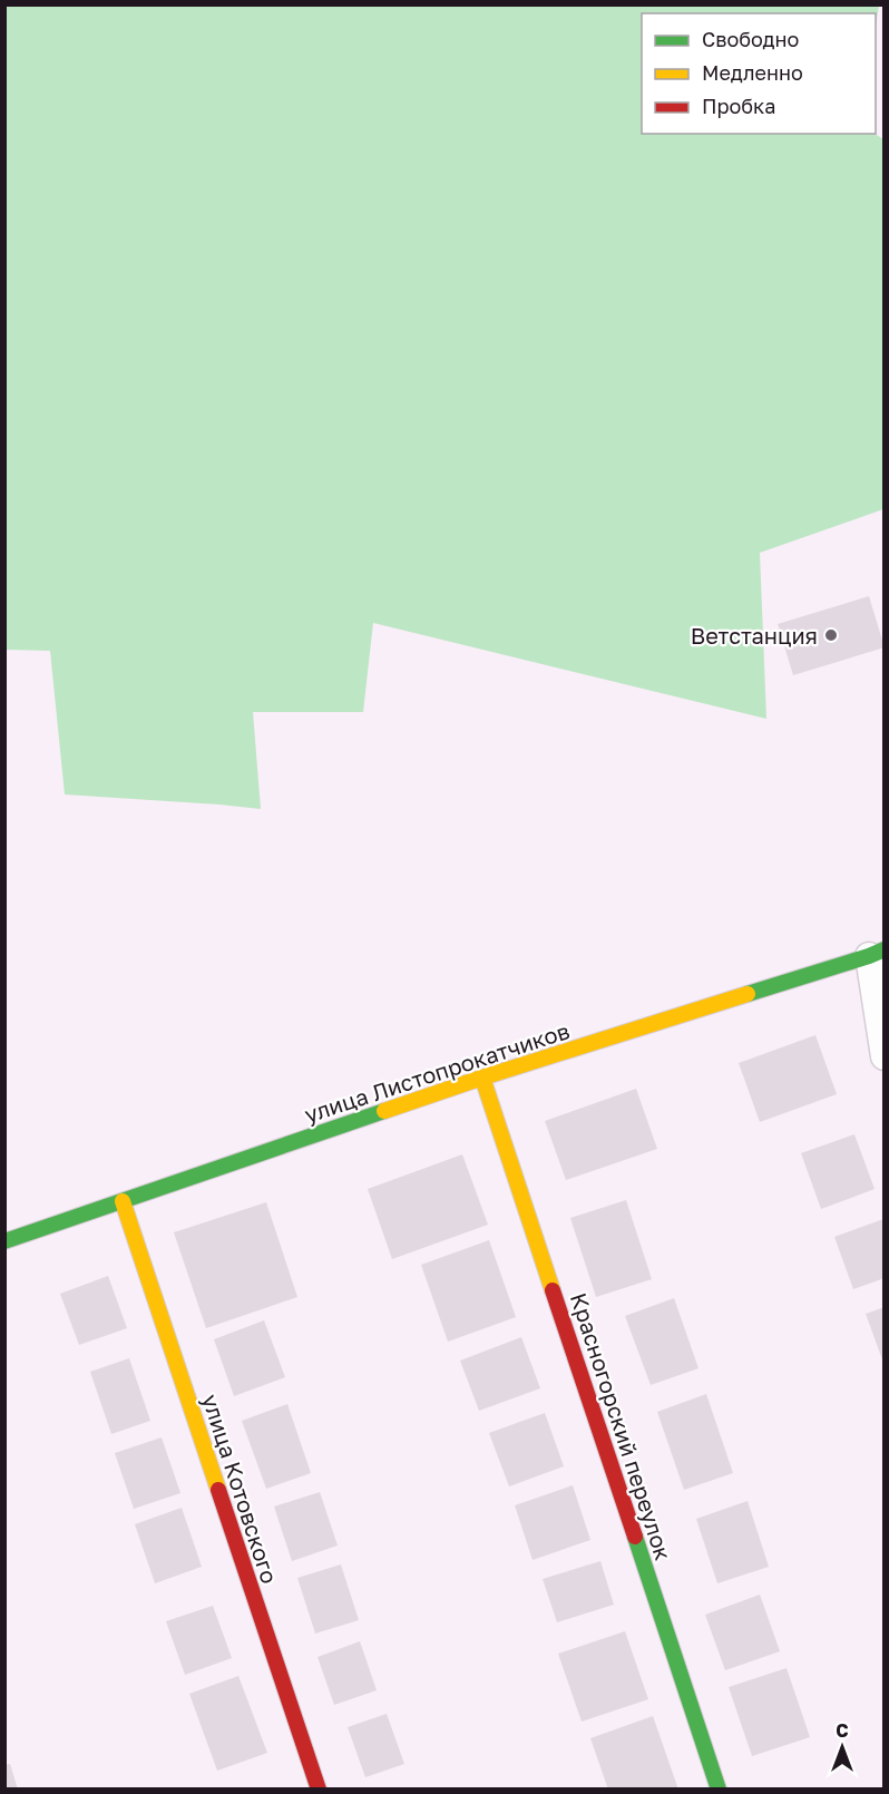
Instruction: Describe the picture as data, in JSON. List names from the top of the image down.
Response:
{
  "streets": {
    "street": ["улица Листопрокатчиков", "Красногорский переулок", "улица Котовского"]
  },
  "crossings": [
    ["улица Листопрокатчиков", "Красногорский переулок"],
    ["улица Листопрокатчиков", "улица Котовского"]
  ],
  "places": ["Ветстанция"],
  "legend": ["Свободно", "Медленно", "Пробка"],
  "north": "top"
}
